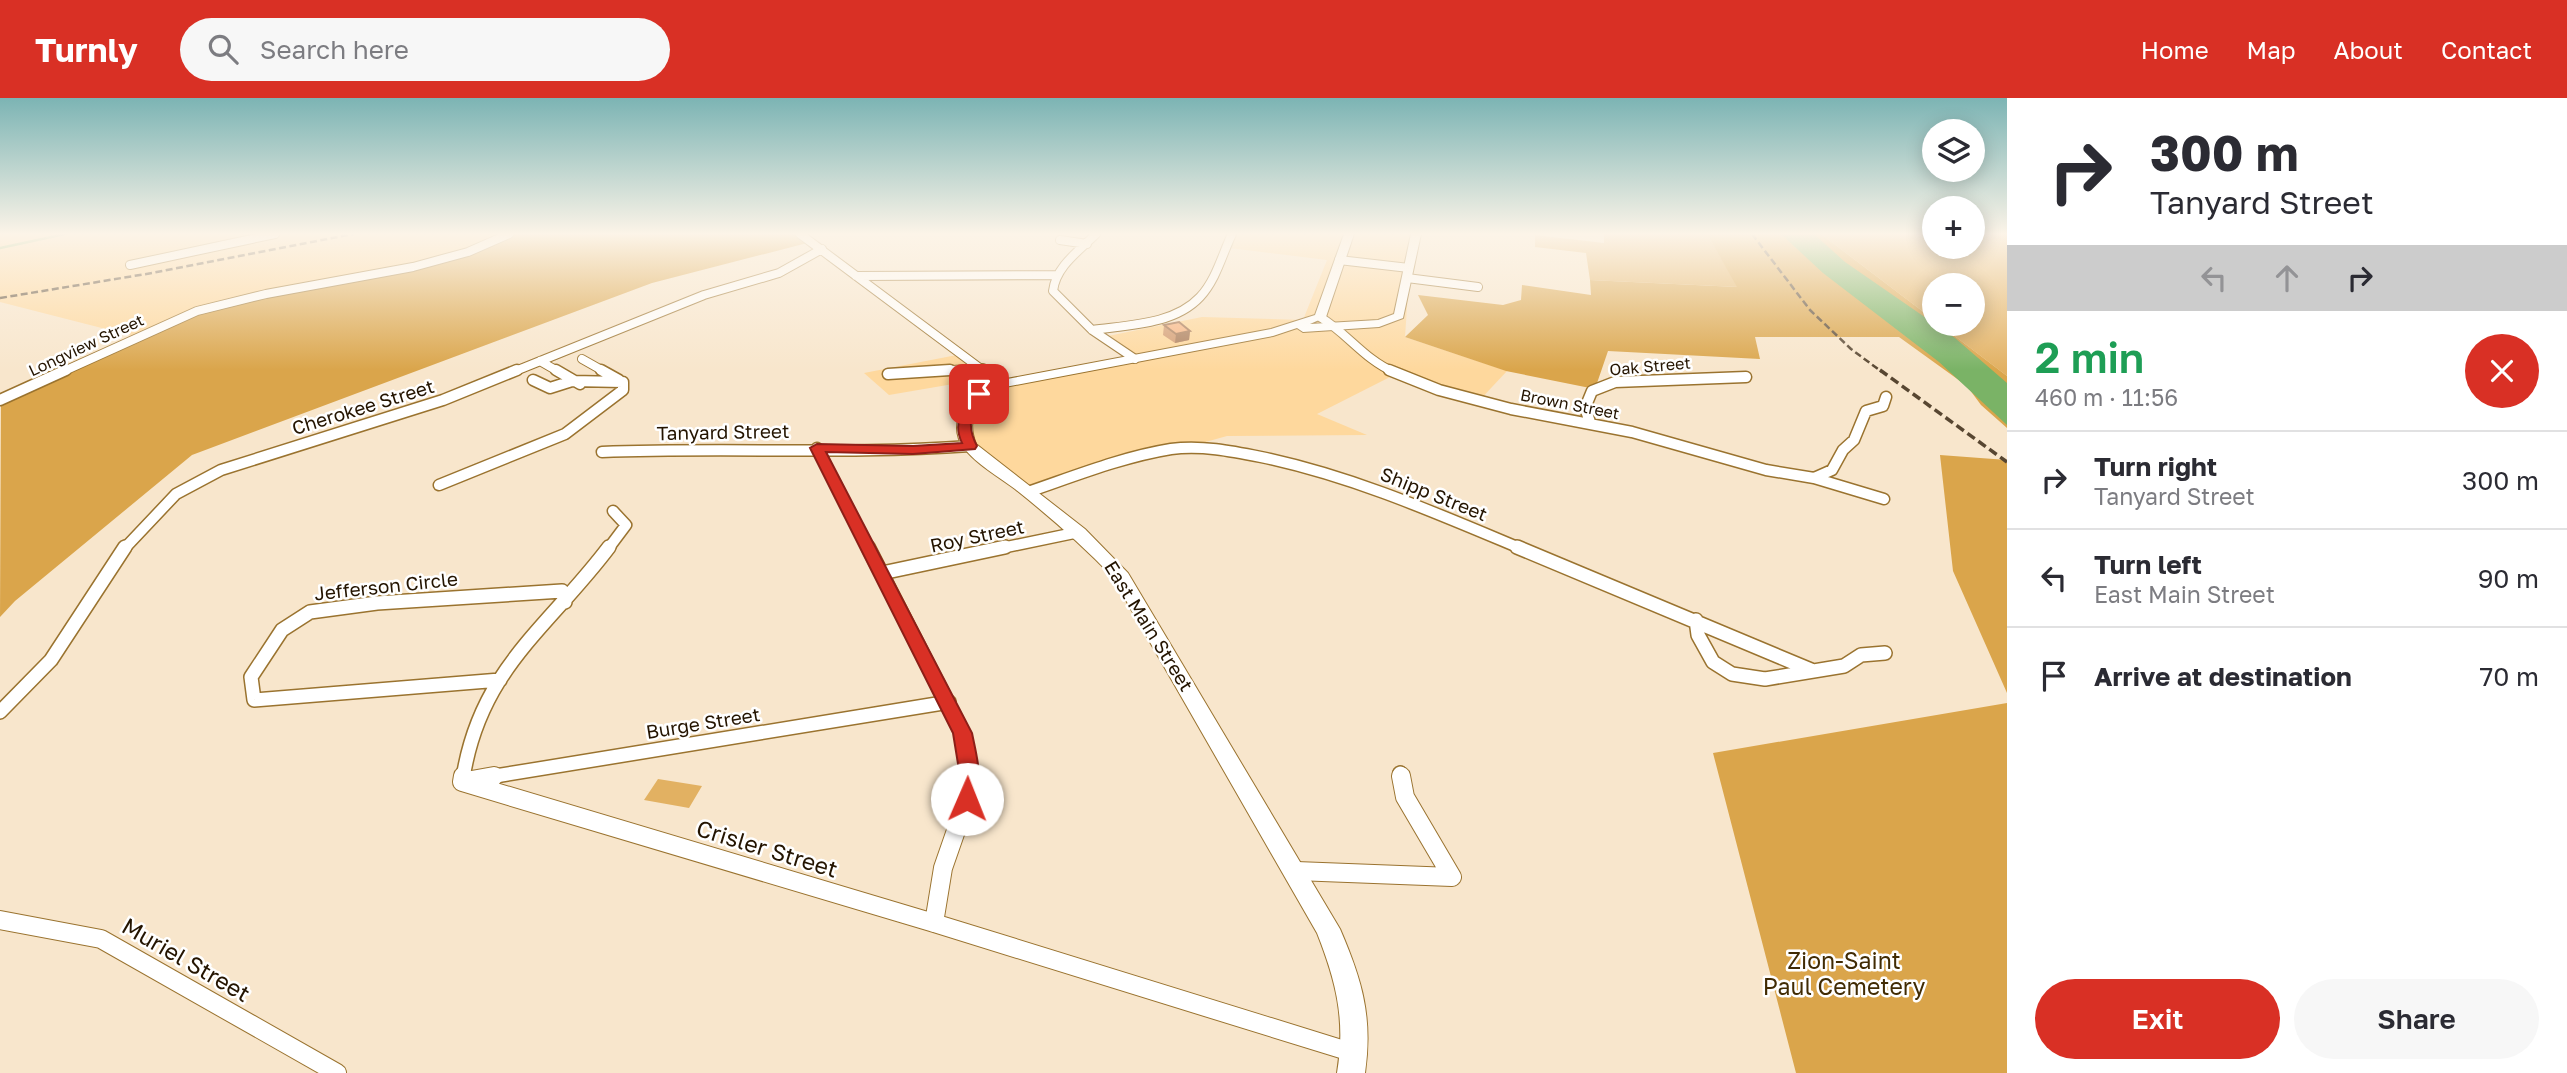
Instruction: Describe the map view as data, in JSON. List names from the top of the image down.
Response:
{
  "streets": {
    "main road": ["East Main Street"],
    "street": [
      "Longview Street",
      "Oak Street",
      "Brown Street",
      "Cherokee Street",
      "Tanyard Street",
      "Shipp Street",
      "Roy Street",
      "Jefferson Circle",
      "Burge Street",
      "Crisler Street",
      "Muriel Street"
    ]
  },
  "crossings": [
    ["Oak Street", "Brown Street"],
    ["Tanyard Street", "East Main Street"],
    ["Shipp Street", "East Main Street"],
    ["Roy Street", "East Main Street"],
    ["East Main Street", "Crisler Street"],
    ["Burge Street", "Crisler Street"]
  ],
  "parks": ["Zion-Saint Paul Cemetery"],
  "page": {
    "header": "Turnly",
    "search": "Search here",
    "nav": [
      "Home",
      "Map",
      "About",
      "Contact"
    ],
    "turn": ["300 m", "Tanyard Street"],
    "map_buttons": ["+", "−"],
    "heading": ["2 min", "460 m · 11:56"],
    "list": [
      {
        "name": "Turn right",
        "note": "Tanyard Street",
        "value": "300 m"
      },
      {
        "name": "Turn left",
        "note": "East Main Street",
        "value": "90 m"
      },
      {
        "name": "Arrive at destination",
        "value": "70 m"
      }
    ],
    "buttons": ["Exit", "Share"]
  }
}
